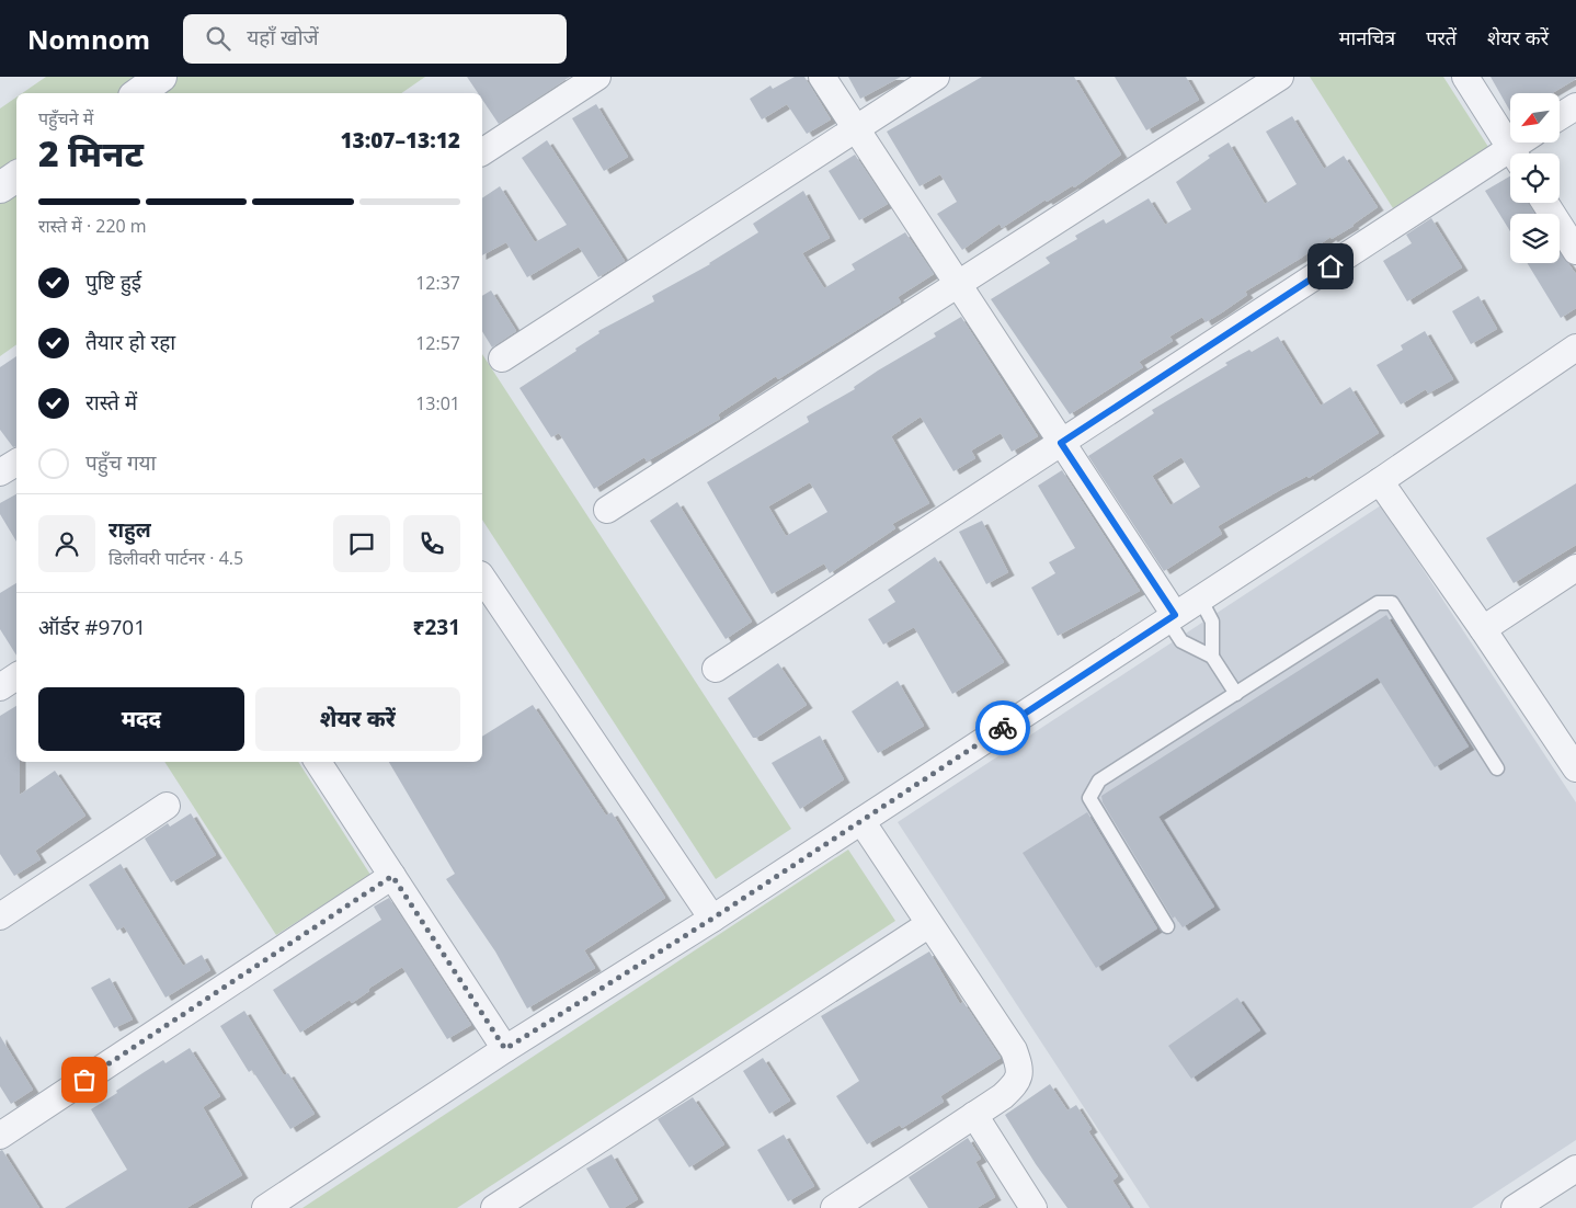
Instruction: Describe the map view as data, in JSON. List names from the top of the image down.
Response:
{
  "north": "bottom left",
  "page": {
    "header": "Nomnom",
    "search": "यहाँ खोजें",
    "nav": ["मानचित्र", "परतें", "शेयर करें"],
    "heading": ["2 मिनट", "पहुँचने में", "13:07–13:12"],
    "panel": [
      "राहुल",
      "डिलीवरी पार्टनर · 4.5",
      "ऑर्डर #9701",
      "₹231"
    ],
    "bar": "रास्ते में · 220 m",
    "list": [
      ["पुष्टि हुई", "12:37"],
      ["तैयार हो रहा", "12:57"],
      ["रास्ते में", "13:01"],
      "पहुँच गया"
    ],
    "buttons": ["मदद", "शेयर करें"]
  }
}
